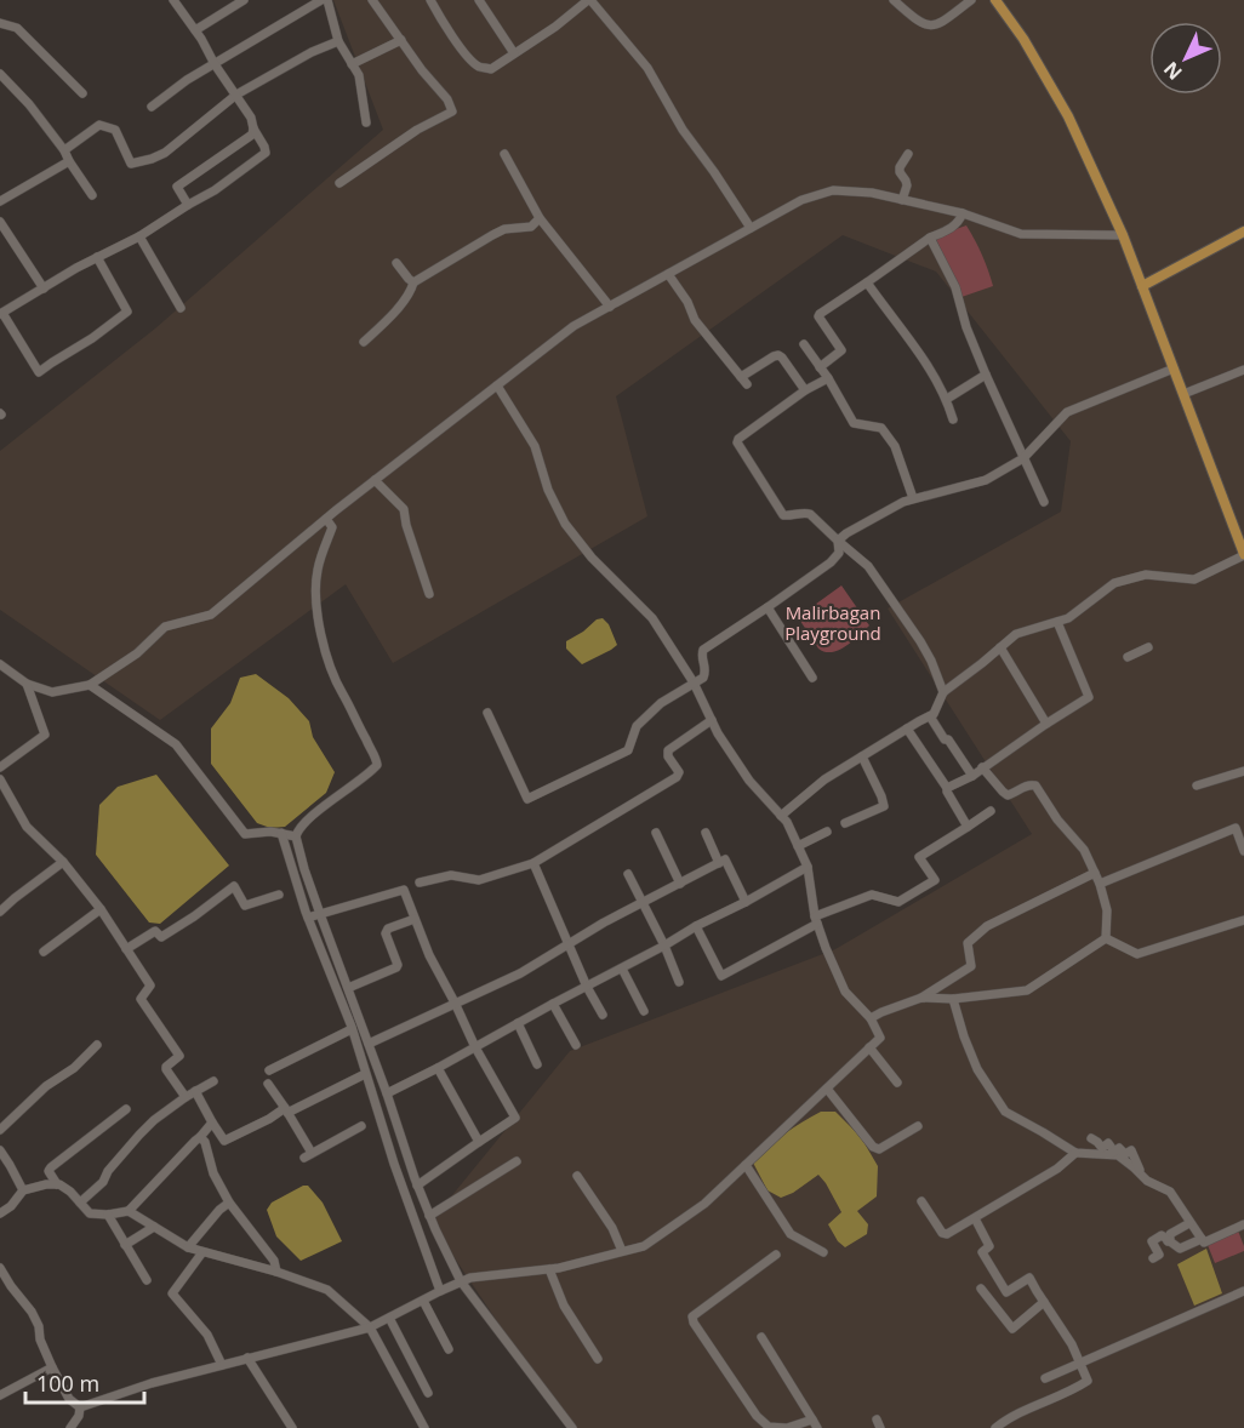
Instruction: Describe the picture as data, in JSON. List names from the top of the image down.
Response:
{
  "parks": ["Malirbagan Playground"],
  "scale_bar": "100 m",
  "north": "bottom left"
}
